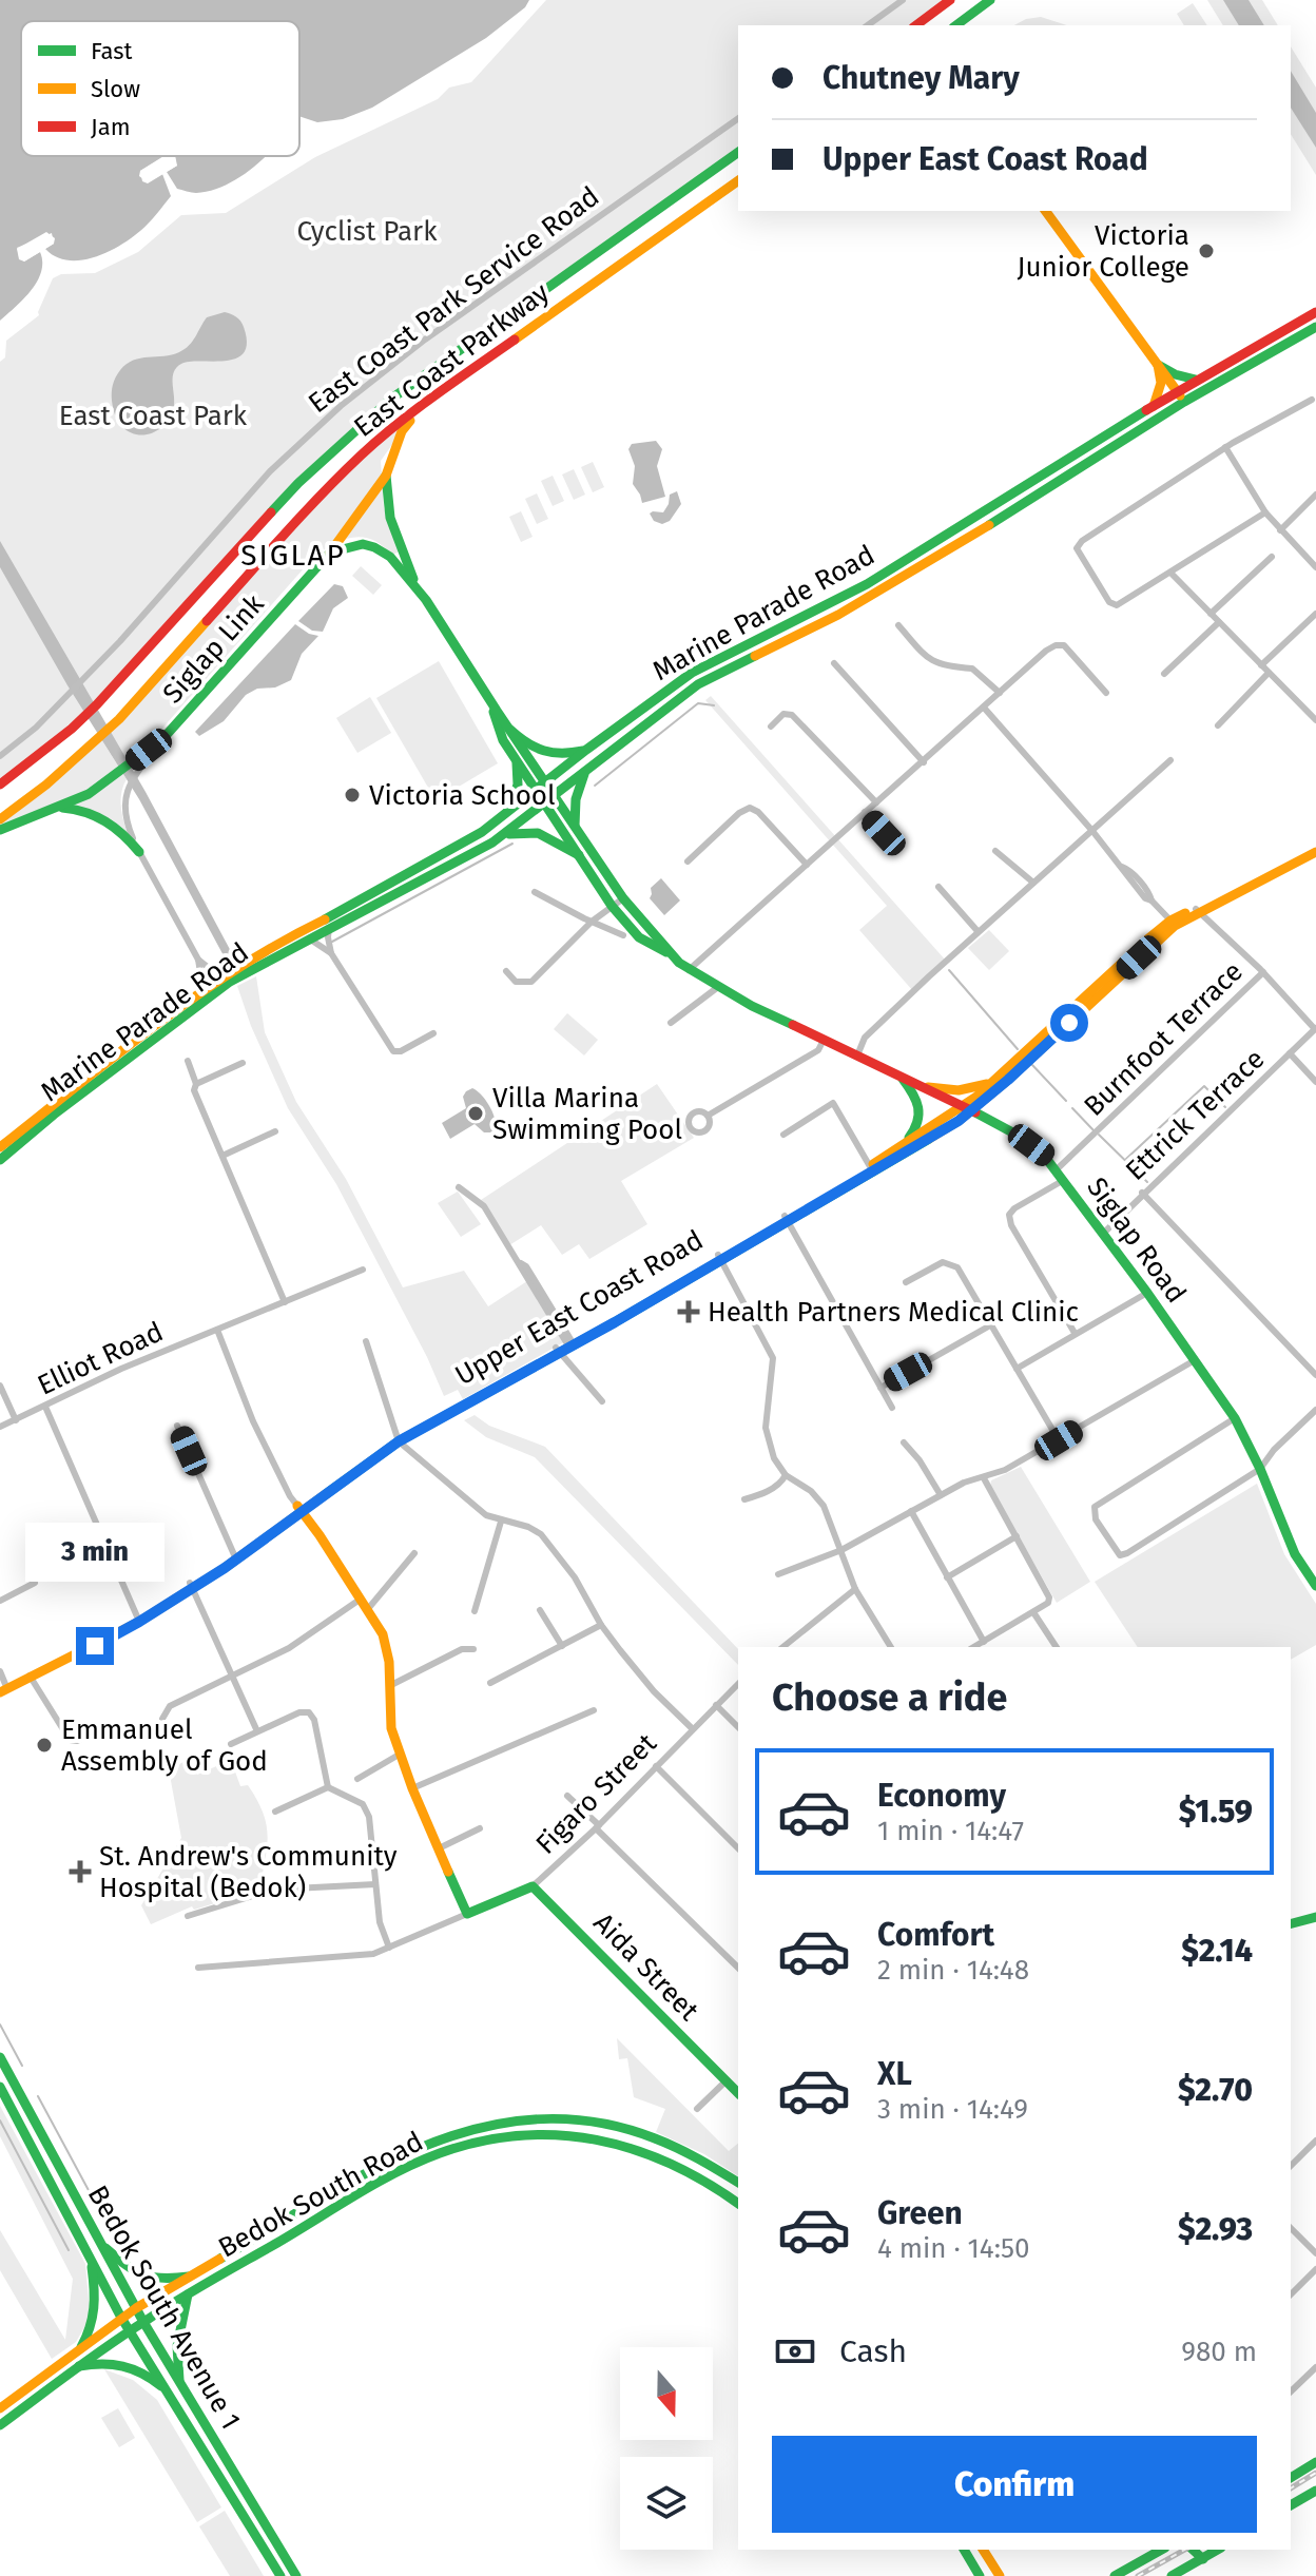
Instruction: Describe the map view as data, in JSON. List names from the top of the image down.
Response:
{
  "streets": {
    "main road": [
      "East Coast Parkway",
      "Marine Parade Road",
      "Siglap Link",
      "Siglap Road",
      "Upper East Coast Road",
      "Figaro Street",
      "Aida Street",
      "Bedok South Road",
      "Bedok South Avenue 1"
    ],
    "street": [
      "East Coast Park Service Road",
      "Burnfoot Terrace",
      "Ettrick Terrace",
      "Elliot Road"
    ]
  },
  "crossings": [
    ["Marine Parade Road", "Siglap Road"],
    ["Siglap Link", "Siglap Road"],
    ["Burnfoot Terrace", "Siglap Road"],
    ["Ettrick Terrace", "Siglap Road"],
    ["Figaro Street", "Aida Street"],
    ["Bedok South Road", "Bedok South Avenue 1"]
  ],
  "districts": ["SIGLAP"],
  "parks": ["Cyclist Park", "East Coast Park"],
  "places": {
    "other": [
      "Victoria Junior College",
      "Victoria School",
      "Villa Marina Swimming Pool",
      "Emmanuel Assembly of God"
    ],
    "health": ["Health Partners Medical Clinic", "St. Andrew's Community Hospital (Bedok)"]
  },
  "legend": ["Fast", "Slow", "Jam"],
  "north": "bottom",
  "page": {
    "banner": ["Chutney Mary", "Upper East Coast Road"],
    "bubble": "3 min",
    "heading": "Choose a ride",
    "list": [
      {
        "name": "Economy",
        "note": "1 min · 14:47",
        "value": "$1.59"
      },
      {
        "name": "Comfort",
        "note": "2 min · 14:48",
        "value": "$2.14"
      },
      {
        "name": "XL",
        "note": "3 min · 14:49",
        "value": "$2.70"
      },
      {
        "name": "Green",
        "note": "4 min · 14:50",
        "value": "$2.93"
      }
    ],
    "pay": ["Cash", "980 m"],
    "buttons": "Confirm"
  }
}
